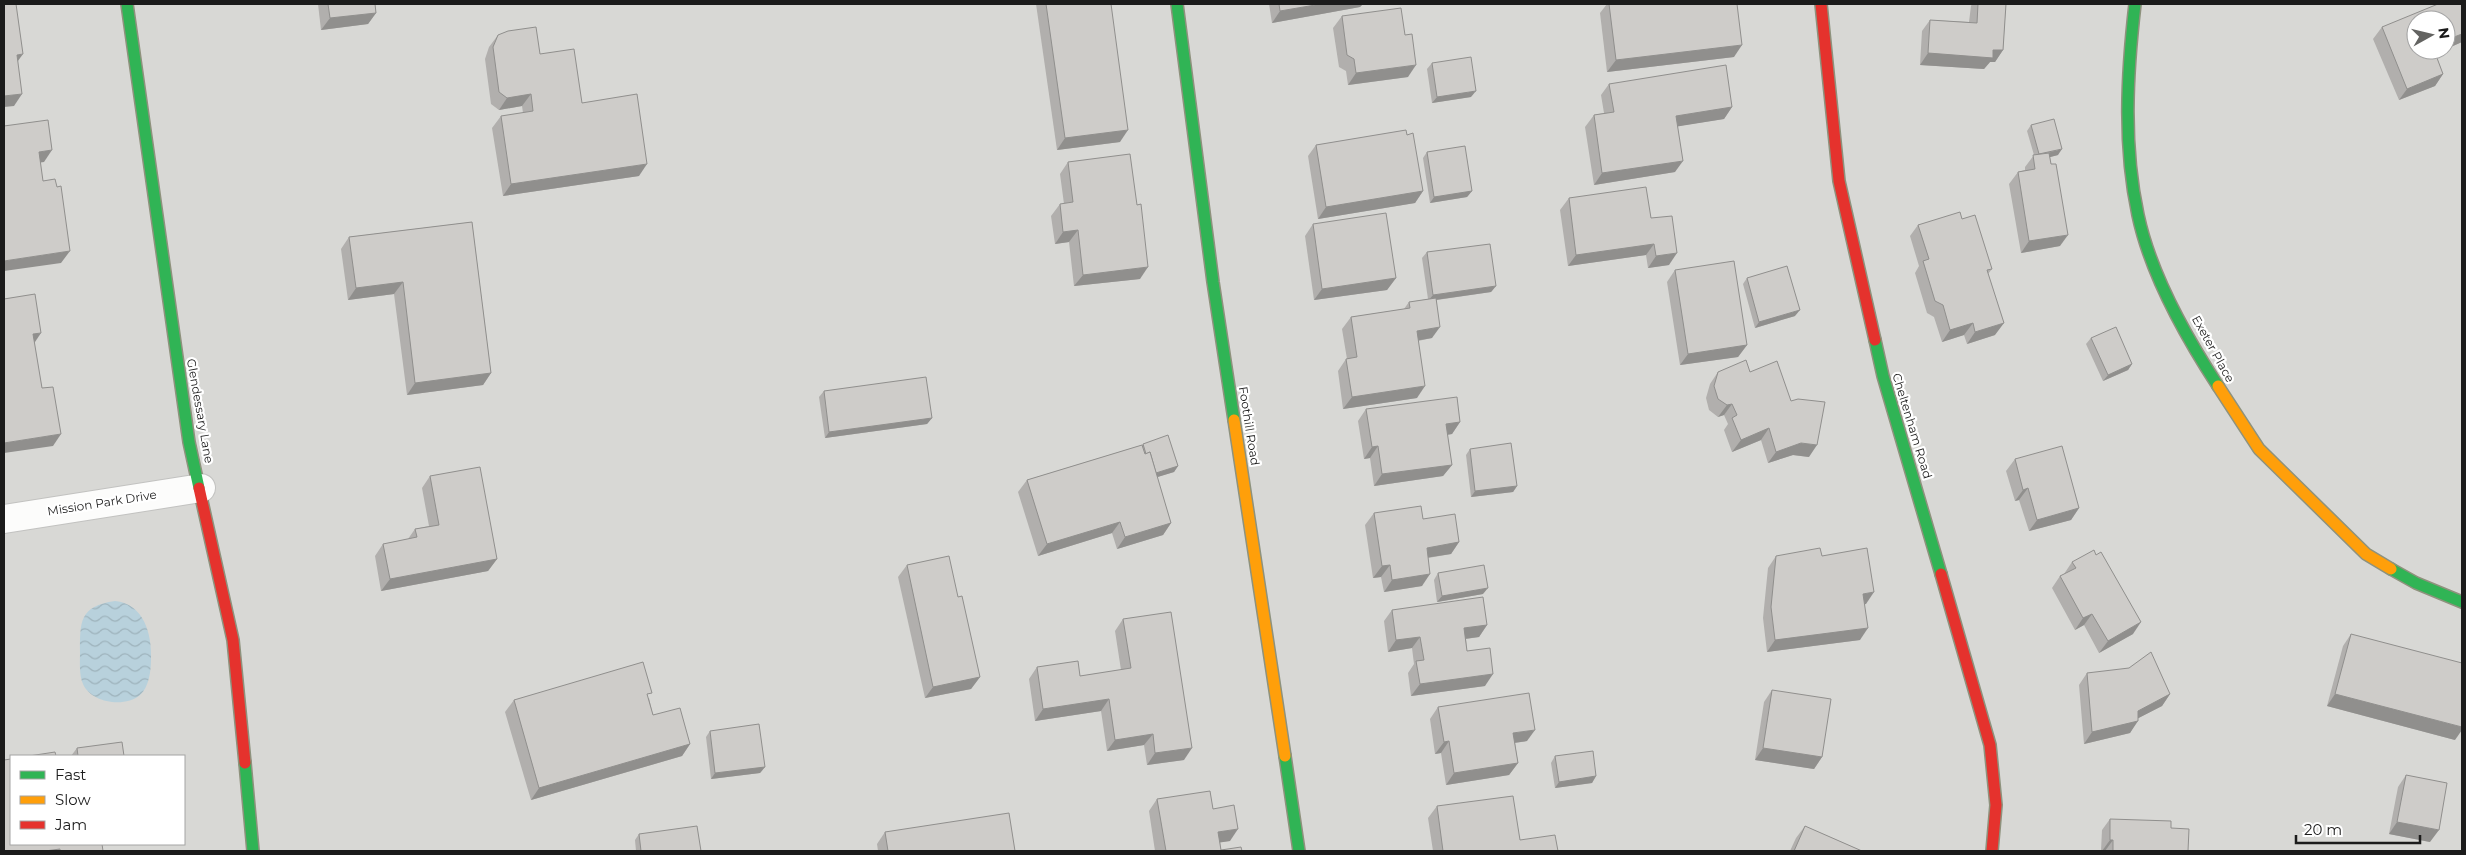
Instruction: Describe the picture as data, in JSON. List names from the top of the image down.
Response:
{
  "streets": {
    "street": [
      "Exeter Place",
      "Glendessary Lane",
      "Foothill Road",
      "Cheltenham Road",
      "Mission Park Drive"
    ]
  },
  "crossings": [
    ["Glendessary Lane", "Mission Park Drive"]
  ],
  "legend": ["Fast", "Slow", "Jam"],
  "scale_bar": "20 m",
  "north": "right"
}
